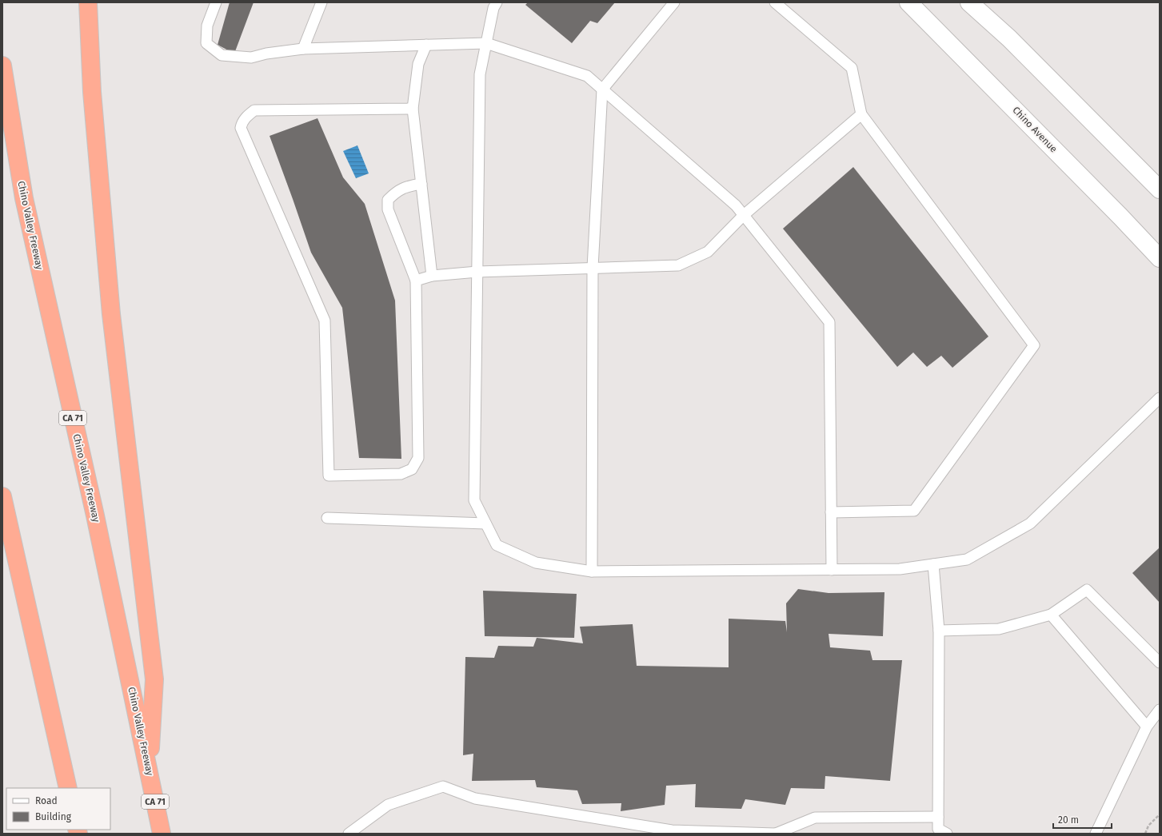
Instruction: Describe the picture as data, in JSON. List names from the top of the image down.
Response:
{
  "streets": {
    "highway": ["Chino Valley Freeway", "CA 71"],
    "main road": ["Chino Avenue"]
  },
  "legend": ["Road", "Building"],
  "scale_bar": "20 m"
}
